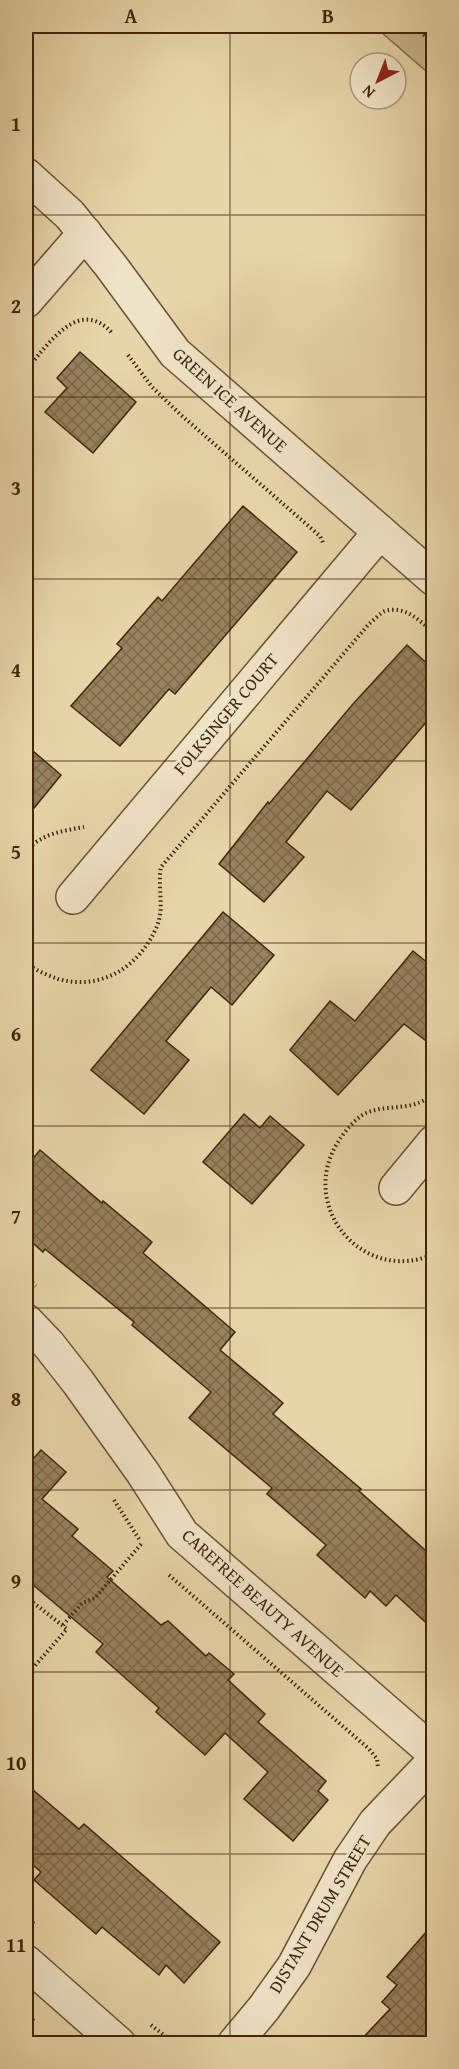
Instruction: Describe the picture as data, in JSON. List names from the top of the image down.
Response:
{
  "streets": {
    "street": [
      "GREEN ICE AVENUE",
      "FOLKSINGER COURT",
      "CAREFREE BEAUTY AVENUE",
      "DISTANT DRUM STREET"
    ]
  },
  "crossings": [
    ["GREEN ICE AVENUE", "FOLKSINGER COURT"]
  ],
  "north": "bottom left",
  "grid": {
    "columns": ["A", "B"],
    "rows": [
      "1",
      "2",
      "3",
      "4",
      "5",
      "6",
      "7",
      "8",
      "9",
      "10",
      "11"
    ]
  }
}
